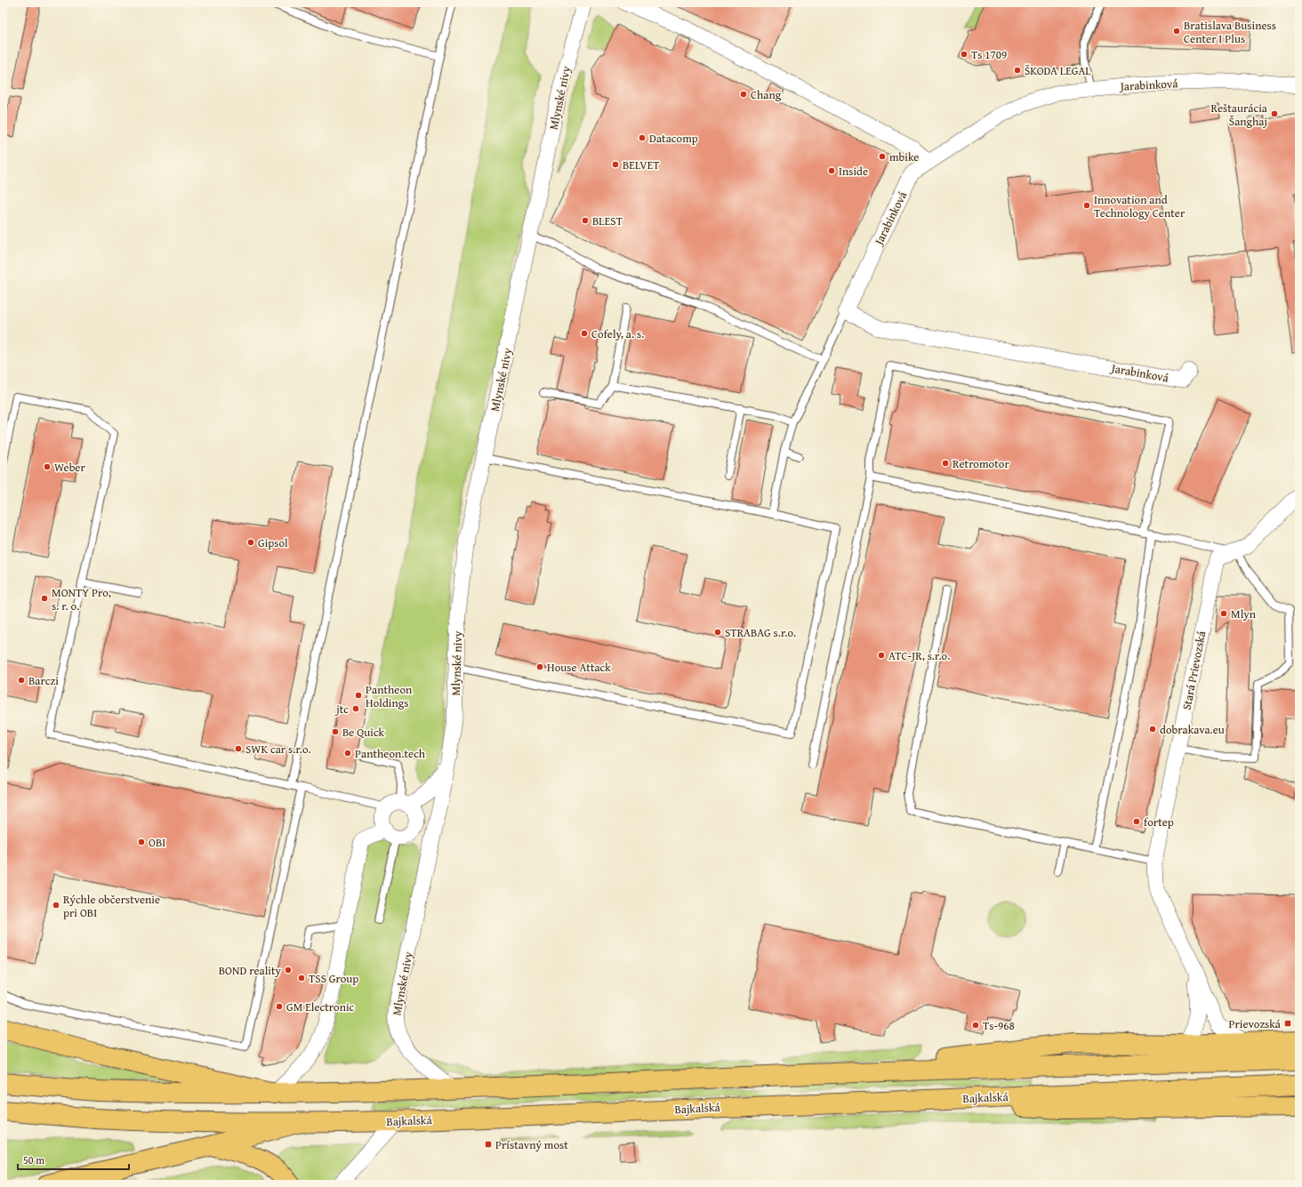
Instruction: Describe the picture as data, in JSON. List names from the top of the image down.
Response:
{
  "streets": {
    "main road": ["Bajkalská"],
    "street": ["Jarabinková", "Mlynské nivy", "Stará Prievozská"]
  },
  "places": {
    "other": [
      "Bratislava Business Center I Plus",
      "Ts 1709",
      "ŠKODA LEGAL",
      "Chang",
      "Reštaurácia Šanghaj",
      "Datacomp",
      "mbike",
      "BELVET",
      "Inside",
      "Innovation and Technology Center",
      "BLEST",
      "Cofely, a. s.",
      "Retromotor",
      "Weber",
      "Gipsol",
      "MONTY Pro, s. r. o.",
      "Mlyn",
      "STRABAG s.r.o.",
      "ATC-JR, s.r.o.",
      "House Attack",
      "Barczi",
      "Pantheon Holdings",
      "jtc",
      "dobrakava.eu",
      "Be Quick",
      "SWK car s.r.o.",
      "Pantheon.tech",
      "fortep",
      "OBI",
      "Rýchle občerstvenie pri OBI",
      "BOND reality",
      "TSS Group",
      "GM Electronic",
      "Ts-968"
    ],
    "transit": ["Prievozská", "Prístavný most"]
  },
  "scale_bar": "50 m"
}
